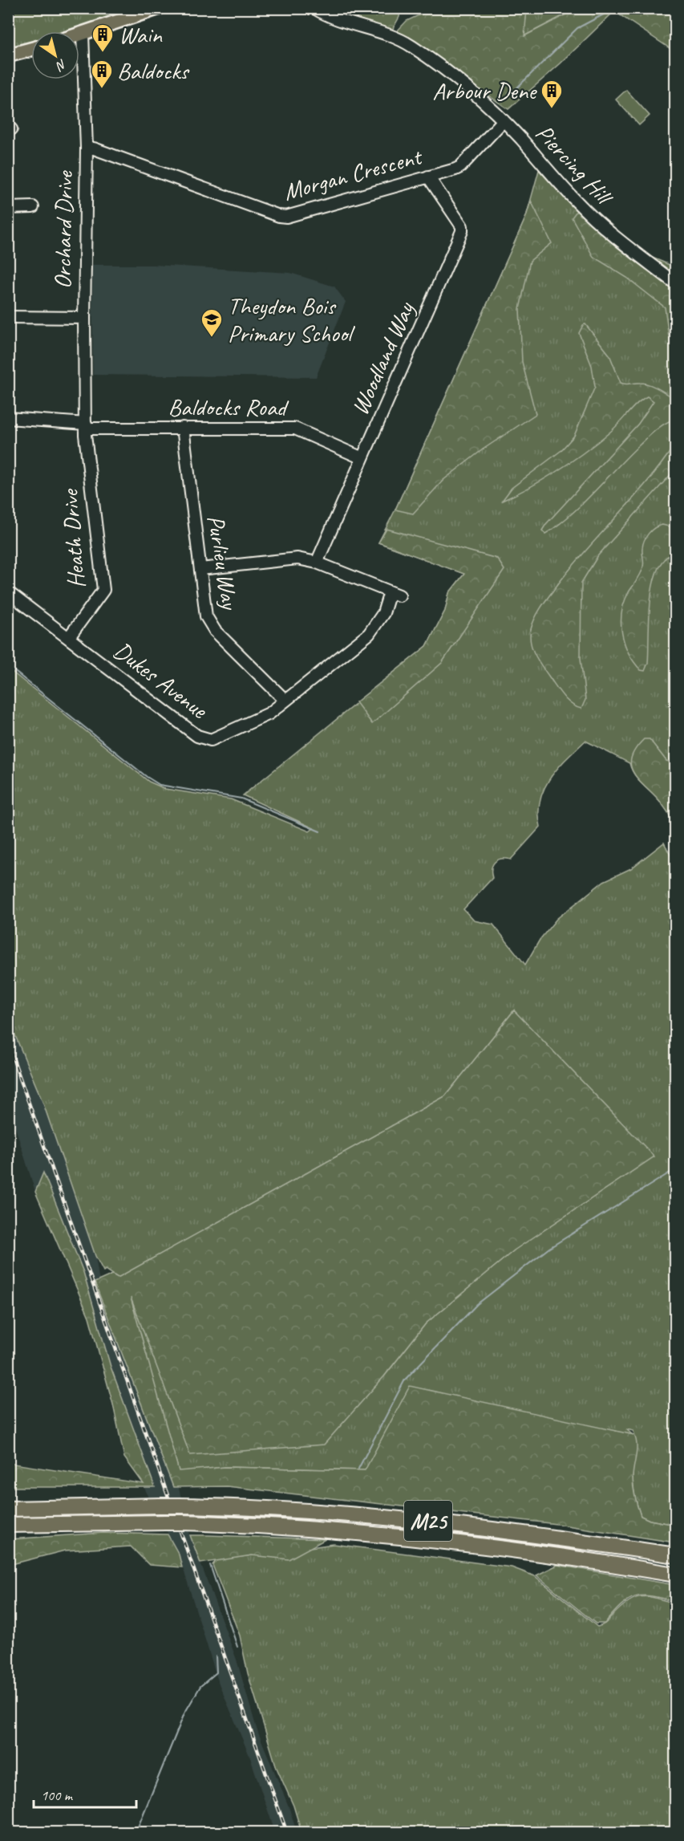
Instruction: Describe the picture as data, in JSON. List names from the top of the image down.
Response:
{
  "streets": {
    "highway": ["M25"],
    "street": [
      "Piercing Hill",
      "Morgan Crescent",
      "Orchard Drive",
      "Woodland Way",
      "Baldocks Road",
      "Heath Drive",
      "Purlieu Way",
      "Dukes Avenue"
    ]
  },
  "crossings": [
    ["Piercing Hill", "Morgan Crescent"],
    ["Morgan Crescent", "Orchard Drive"],
    ["Morgan Crescent", "Woodland Way"],
    ["Orchard Drive", "Baldocks Road"],
    ["Orchard Drive", "Heath Drive"],
    ["Woodland Way", "Baldocks Road"],
    ["Woodland Way", "Dukes Avenue"],
    ["Baldocks Road", "Heath Drive"],
    ["Baldocks Road", "Purlieu Way"],
    ["Heath Drive", "Dukes Avenue"],
    ["Purlieu Way", "Dukes Avenue"]
  ],
  "places": {
    "building": ["Wain", "Baldocks", "Arbour Dene"],
    "school or university": ["Theydon Bois Primary School"]
  },
  "scale_bar": "100 m",
  "north": "bottom right"
}
